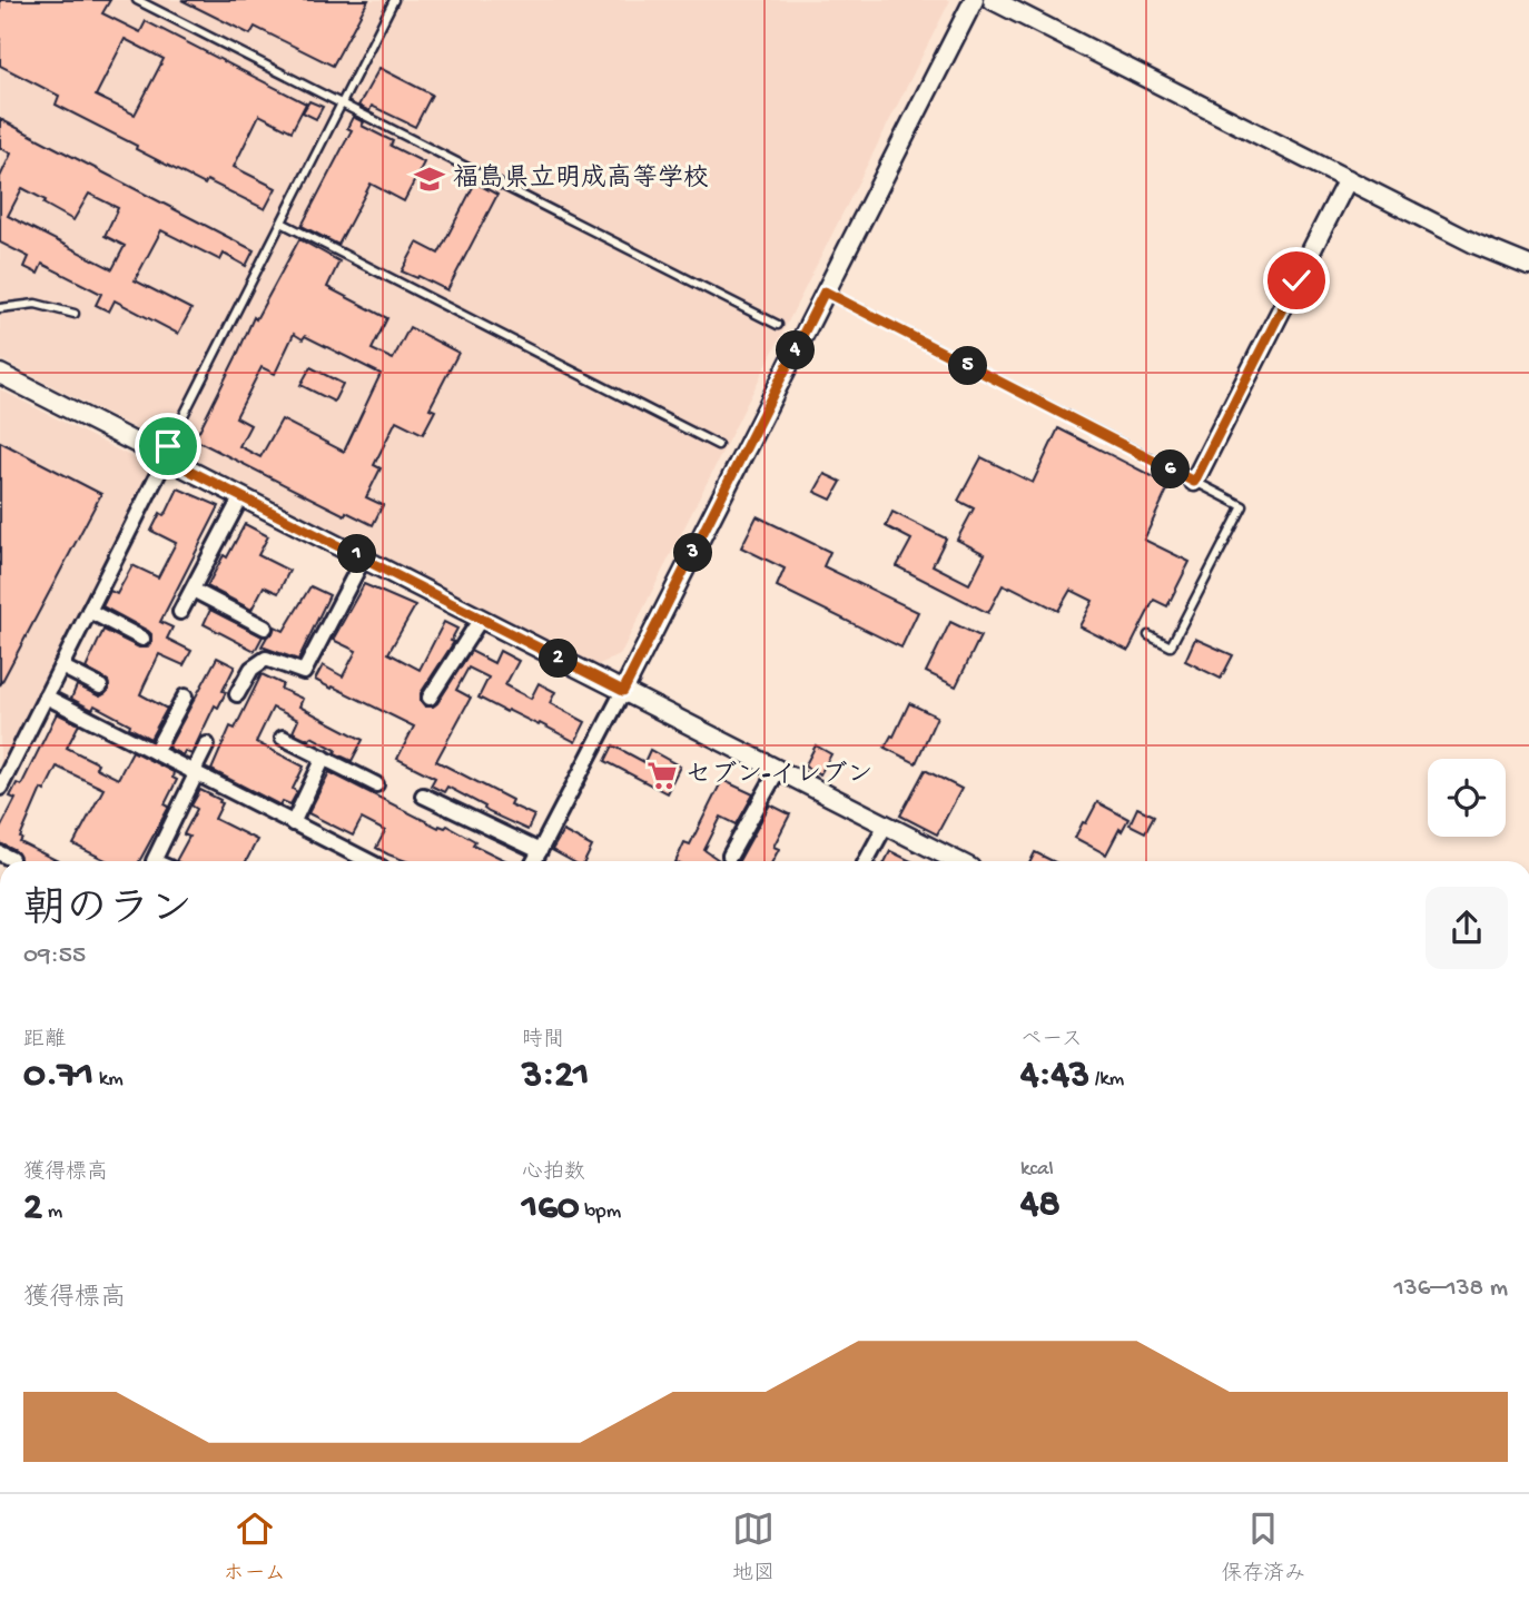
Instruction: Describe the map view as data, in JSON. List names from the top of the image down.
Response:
{
  "places": {
    "school or university": ["福島県立明成高等学校"],
    "supermarket": ["セブン-イレブン"]
  },
  "page": {
    "pins": [
      "4",
      "5",
      "6",
      "3",
      "1",
      "2"
    ],
    "heading": ["朝のラン", "09:55"],
    "stats": [
      ["距離", "0.71 km"],
      ["時間", "3:21"],
      ["ペース", "4:43 /km"],
      ["獲得標高", "2 m"],
      ["心拍数", "160 bpm"],
      ["kcal", "48"]
    ],
    "chart": ["獲得標高", "136–138 m"],
    "tabs": ["ホーム", "地図", "保存済み"]
  }
}
